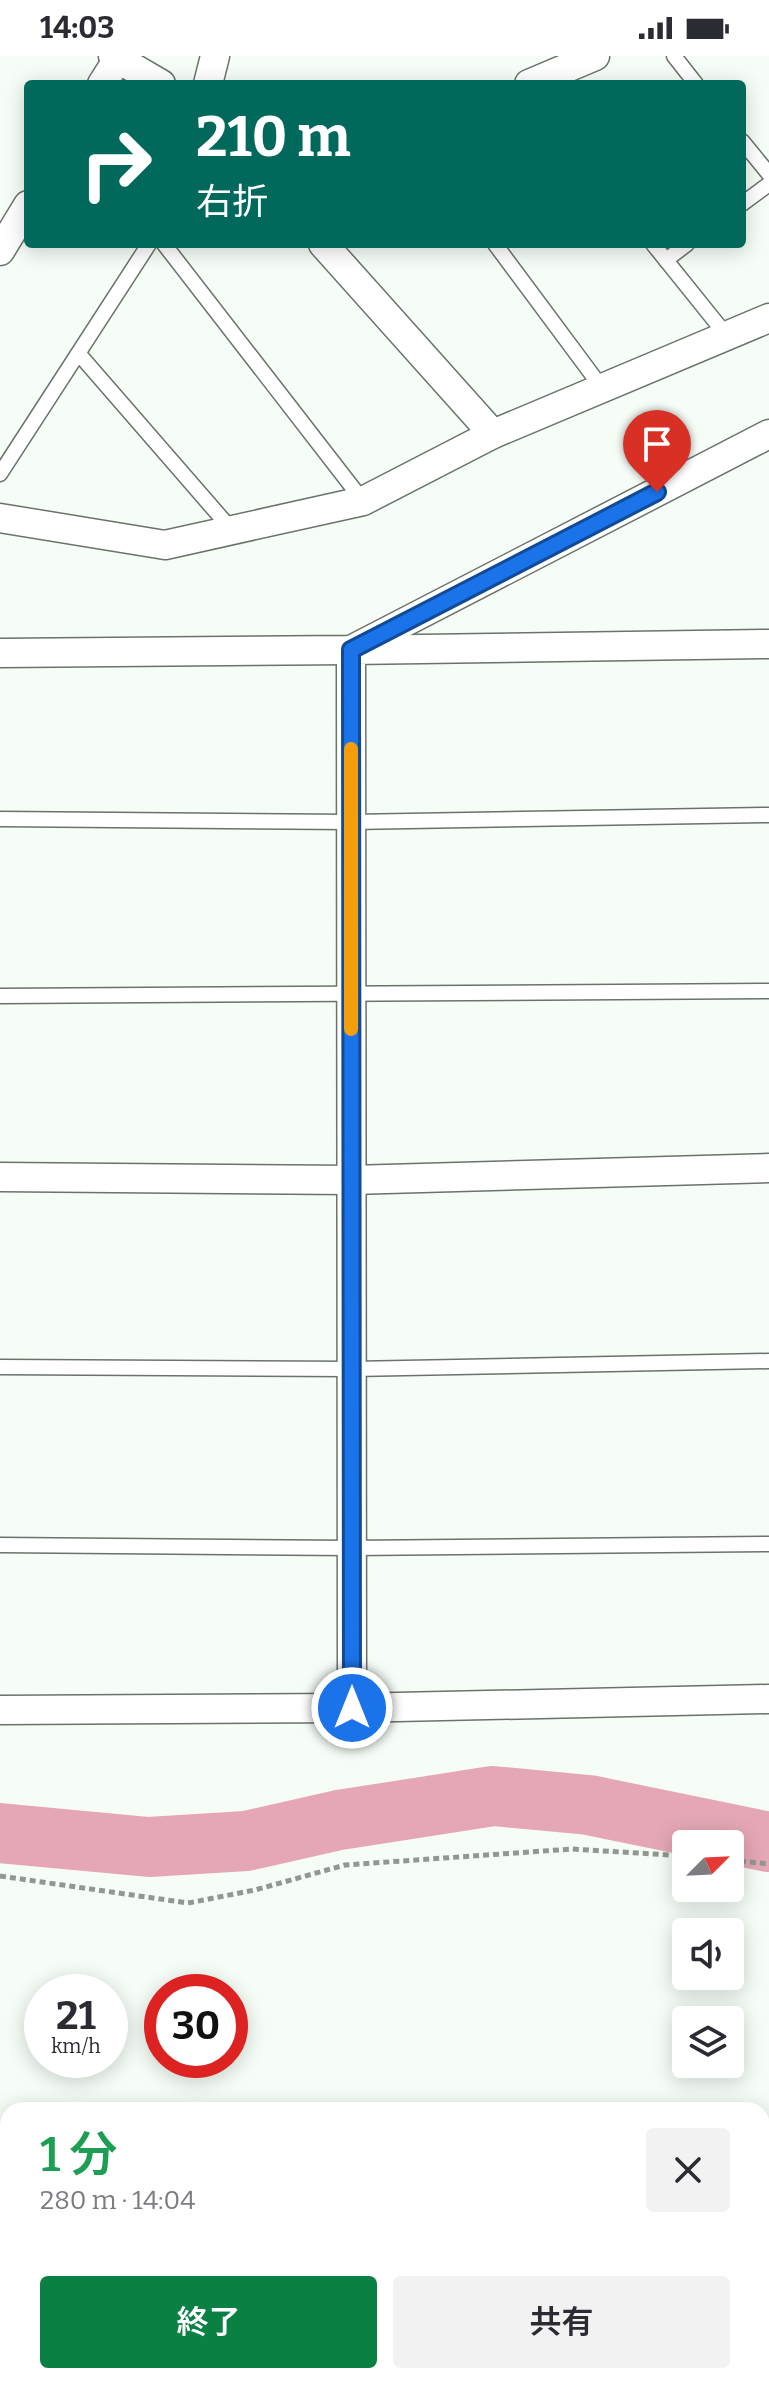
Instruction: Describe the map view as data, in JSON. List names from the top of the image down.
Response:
{
  "north": "top right",
  "page": {
    "status": "14:03",
    "turn": ["210 m", "右折"],
    "speed": "21 km/h",
    "limit": "30",
    "heading": ["1 分", "280 m · 14:04"],
    "buttons": ["終了", "共有"]
  }
}
